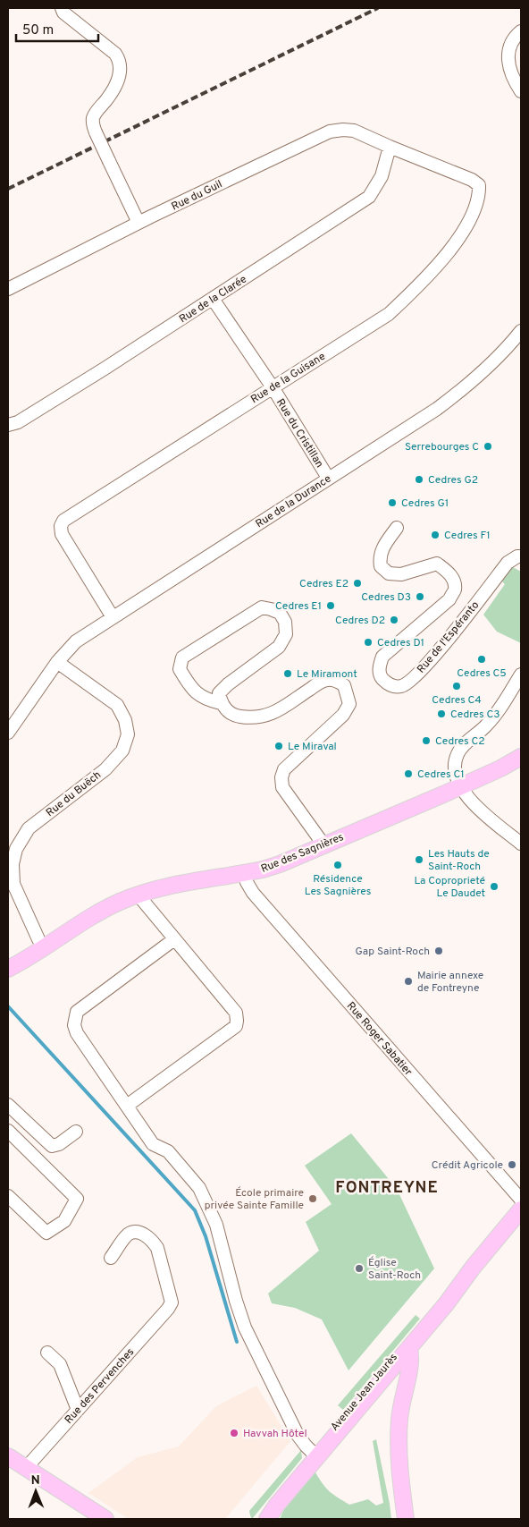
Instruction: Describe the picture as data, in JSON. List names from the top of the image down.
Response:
{
  "streets": {
    "main road": ["Rue des Sagnières", "Avenue Jean Jaurès"],
    "street": [
      "Rue du Guil",
      "Rue de la Clarée",
      "Rue de la Guisane",
      "Rue du Cristillan",
      "Rue de la Durance",
      "Rue de l'Espéranto",
      "Rue du Buëch",
      "Rue Roger Sabatier",
      "Rue des Pervenches"
    ]
  },
  "crossings": [
    ["Rue du Guil", "Rue de la Clarée"],
    ["Rue du Guil", "Rue de la Guisane"],
    ["Rue de la Clarée", "Rue de la Guisane"],
    ["Rue de la Clarée", "Rue du Cristillan"],
    ["Rue de la Guisane", "Rue du Cristillan"],
    ["Rue de la Guisane", "Rue de la Durance"],
    ["Rue du Cristillan", "Rue de la Durance"],
    ["Rue de la Durance", "Rue du Buëch"],
    ["Rue du Buëch", "Rue des Sagnières"],
    ["Rue des Sagnières", "Rue Roger Sabatier"]
  ],
  "districts": ["FONTREYNE"],
  "places": [
    "Serrebourges C",
    "Cedres G2",
    "Cedres G1",
    "Cedres F1",
    "Cedres E2",
    "Cedres D3",
    "Cedres E1",
    "Cedres D2",
    "Cedres D1",
    "Cedres C5",
    "Le Miramont",
    "Cedres C4",
    "Cedres C3",
    "Cedres C2",
    "Le Miraval",
    "Cedres C1",
    "Les Hauts de Saint-Roch",
    "Résidence Les Sagnières",
    "La Coproprieté Le Daudet",
    "Gap Saint-Roch",
    "Mairie annexe de Fontreyne",
    "Crédit Agricole",
    "École primaire privée Sainte Famille",
    "Église Saint-Roch",
    "Havvah Hôtel"
  ],
  "scale_bar": "50 m",
  "north": "top"
}
